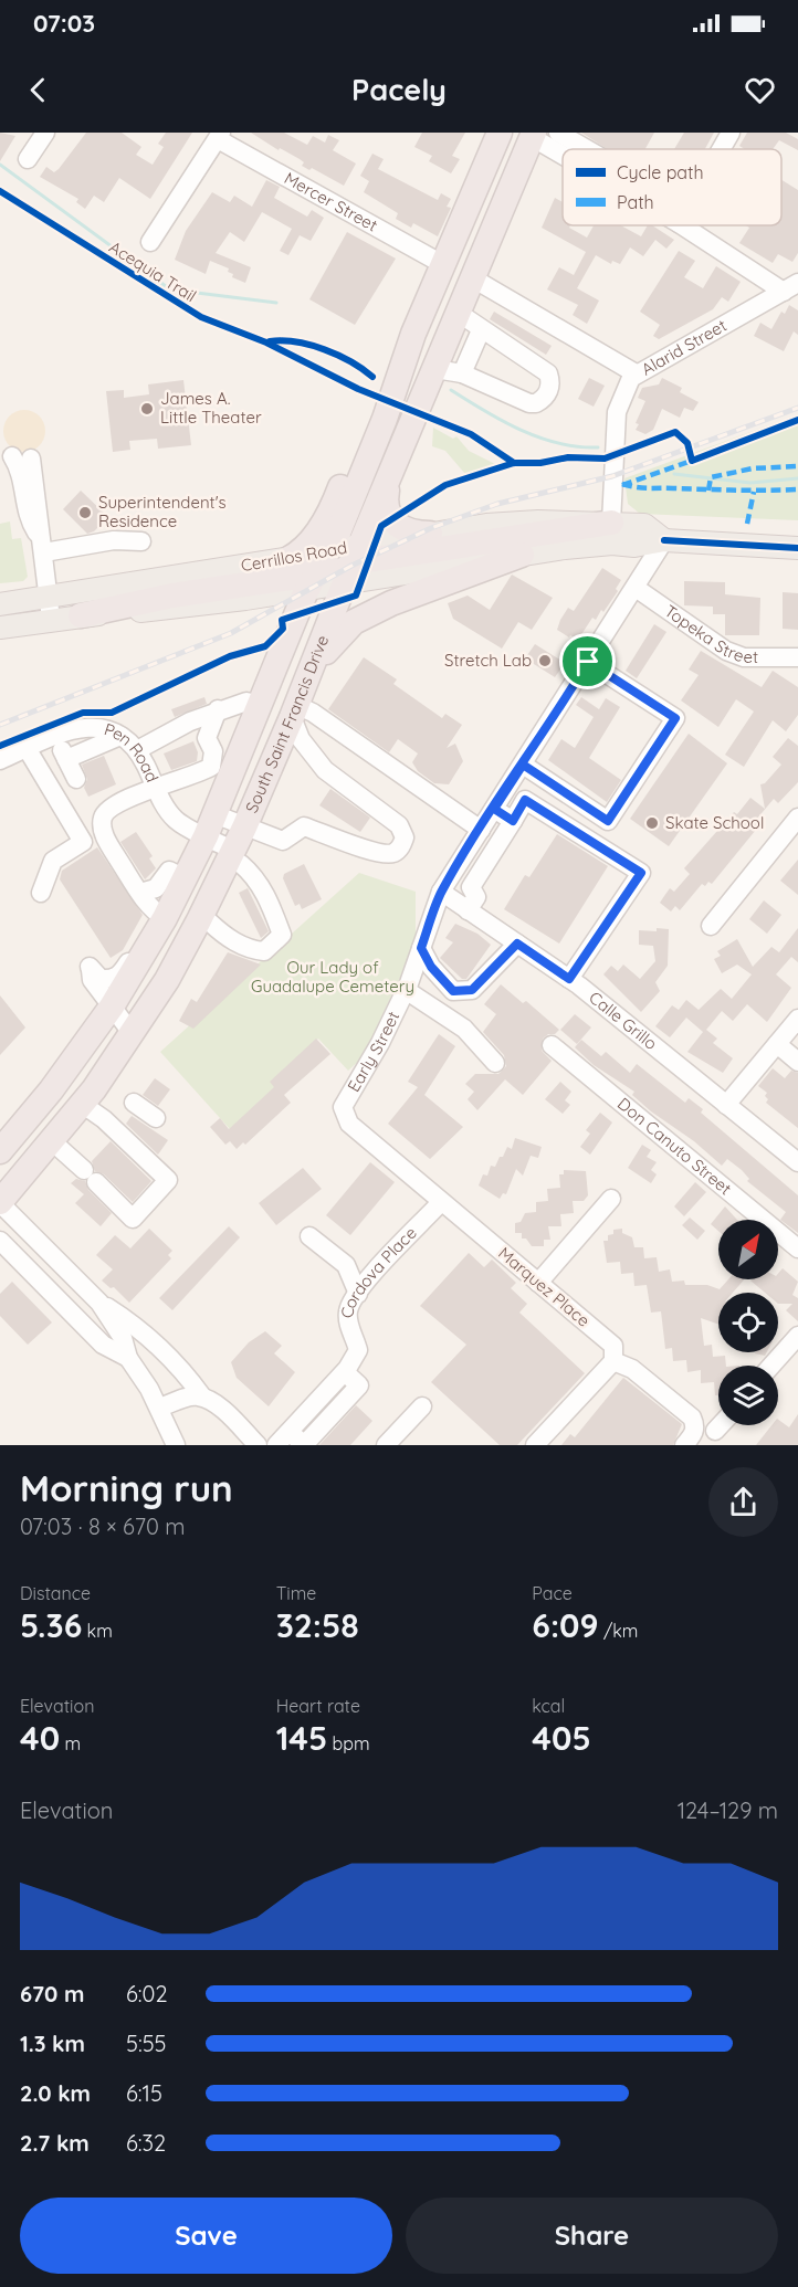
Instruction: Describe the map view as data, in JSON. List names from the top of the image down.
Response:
{
  "streets": {
    "highway": ["South Saint Francis Drive"],
    "main road": ["Cerrillos Road"],
    "street": [
      "Mercer Street",
      "Alarid Street",
      "Topeka Street",
      "Pen Road",
      "Calle Grillo",
      "Early Street",
      "Don Canuto Street",
      "Cordova Place",
      "Marquez Place"
    ],
    "cycle path": ["Acequia Trail"]
  },
  "crossings": [
    ["Mercer Street", "South Saint Francis Drive"],
    ["Alarid Street", "Cerrillos Road"],
    ["Cerrillos Road", "South Saint Francis Drive"],
    ["Cerrillos Road", "Early Street"],
    ["Topeka Street", "Early Street"],
    ["South Saint Francis Drive", "Pen Road"],
    ["Calle Grillo", "Early Street"],
    ["Early Street", "Marquez Place"],
    ["Cordova Place", "Marquez Place"]
  ],
  "parks": ["Our Lady of Guadalupe Cemetery"],
  "places": [
    "James A. Little Theater",
    "Superintendent's Residence",
    "Stretch Lab",
    "Skate School"
  ],
  "legend": ["Cycle path", "Path"],
  "north": "top right",
  "page": {
    "status": "07:03",
    "header": "Pacely",
    "heading": ["Morning run", "07:03 · 8 × 670 m"],
    "stats": [
      ["Distance", "5.36 km"],
      ["Time", "32:58"],
      ["Pace", "6:09 /km"],
      ["Elevation", "40 m"],
      ["Heart rate", "145 bpm"],
      ["kcal", "405"]
    ],
    "chart": ["Elevation", "124–129 m"],
    "list": [
      {
        "name": "670 m",
        "note": "6:02"
      },
      {
        "name": "1.3 km",
        "note": "5:55"
      },
      {
        "name": "2.0 km",
        "note": "6:15"
      },
      {
        "name": "2.7 km",
        "note": "6:32"
      }
    ],
    "buttons": ["Save", "Share"]
  }
}
